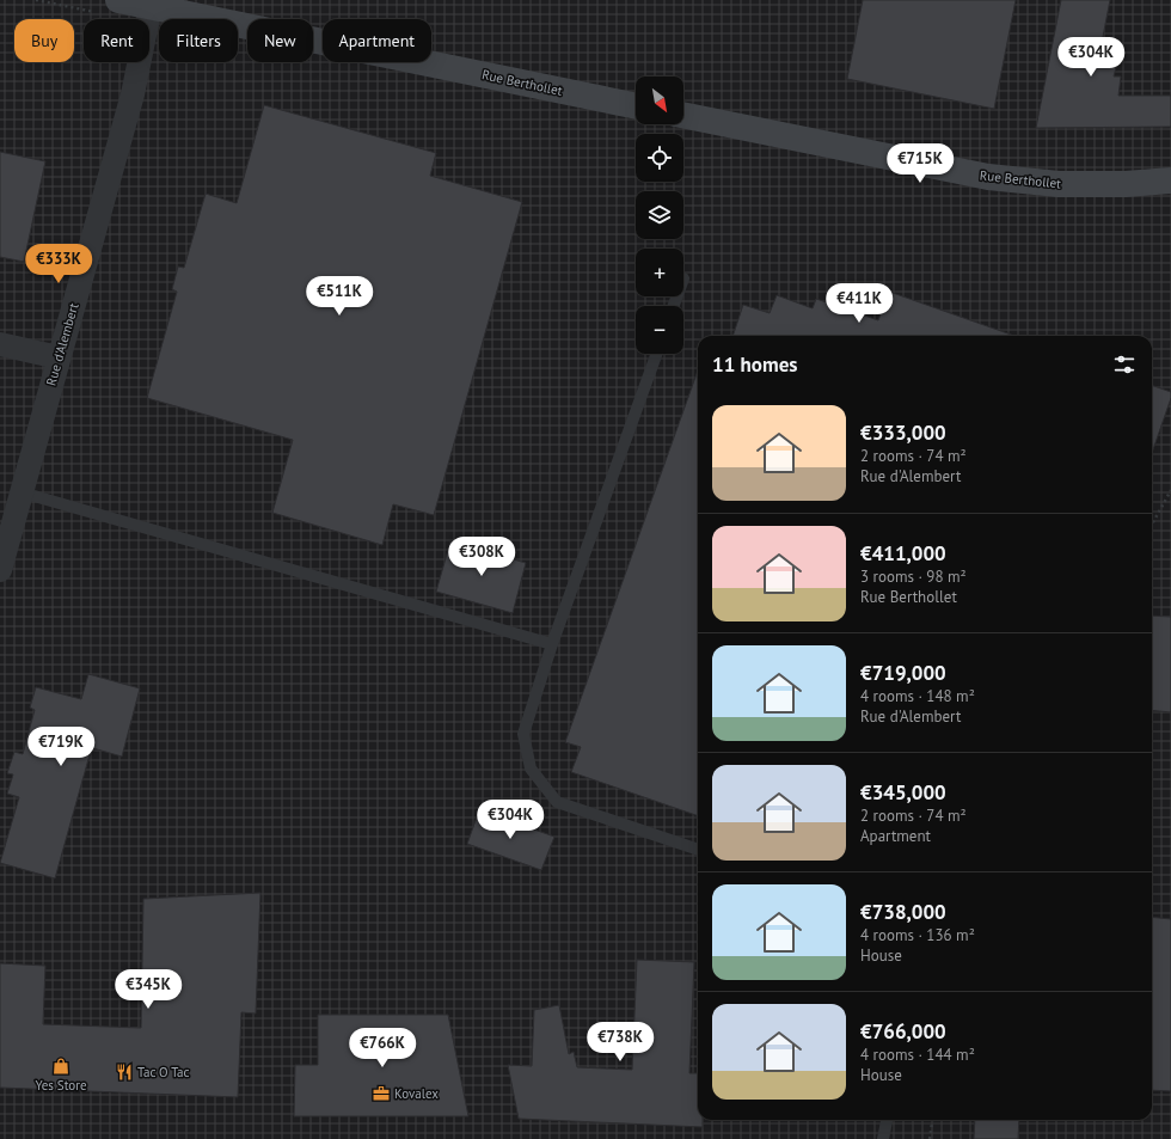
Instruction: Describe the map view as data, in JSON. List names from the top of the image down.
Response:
{
  "streets": {
    "street": ["Rue Berthollet", "Rue d'Alembert"]
  },
  "crossings": [
    ["Rue Berthollet", "Rue d'Alembert"]
  ],
  "places": {
    "shop": ["Yes Store"],
    "restaurant": ["Tac O Tac"],
    "office": ["Kovalex"]
  },
  "north": "bottom right",
  "page": {
    "chip": [
      "Buy",
      "Rent",
      "Filters",
      "New",
      "Apartment"
    ],
    "price": [
      "€304K",
      "€715K",
      "€333K",
      "€511K",
      "€411K",
      "€308K",
      "€719K",
      "€304K",
      "€345K",
      "€738K",
      "€766K"
    ],
    "map_buttons": ["+", "−"],
    "heading": "11 homes",
    "list": [
      {
        "name": "€333,000",
        "note": "2 rooms · 74 m² · Rue d'Alembert"
      },
      {
        "name": "€411,000",
        "note": "3 rooms · 98 m² · Rue Berthollet"
      },
      {
        "name": "€719,000",
        "note": "4 rooms · 148 m² · Rue d'Alembert"
      },
      {
        "name": "€345,000",
        "note": "2 rooms · 74 m² · Apartment"
      },
      {
        "name": "€738,000",
        "note": "4 rooms · 136 m² · House"
      },
      {
        "name": "€766,000",
        "note": "4 rooms · 144 m² · House"
      }
    ]
  }
}
